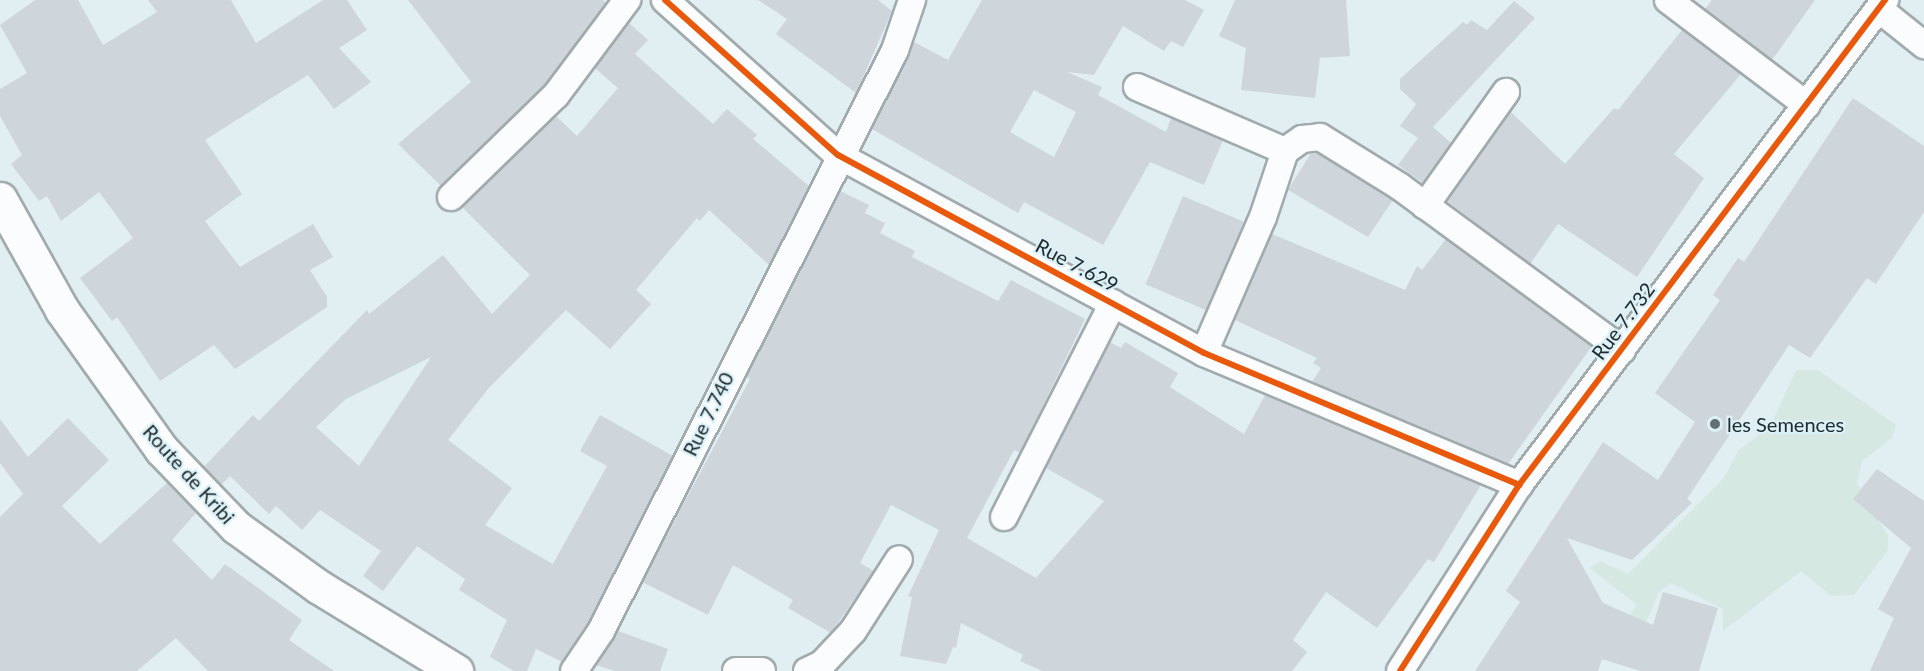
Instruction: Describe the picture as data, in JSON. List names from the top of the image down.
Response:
{
  "streets": {
    "main road": ["Route de Kribi"],
    "street": ["Rue 7.629", "Rue 7.732", "Rue 7.740"]
  },
  "crossings": [
    ["Rue 7.629", "Rue 7.732"],
    ["Rue 7.629", "Rue 7.740"]
  ],
  "places": ["les Semences"]
}
